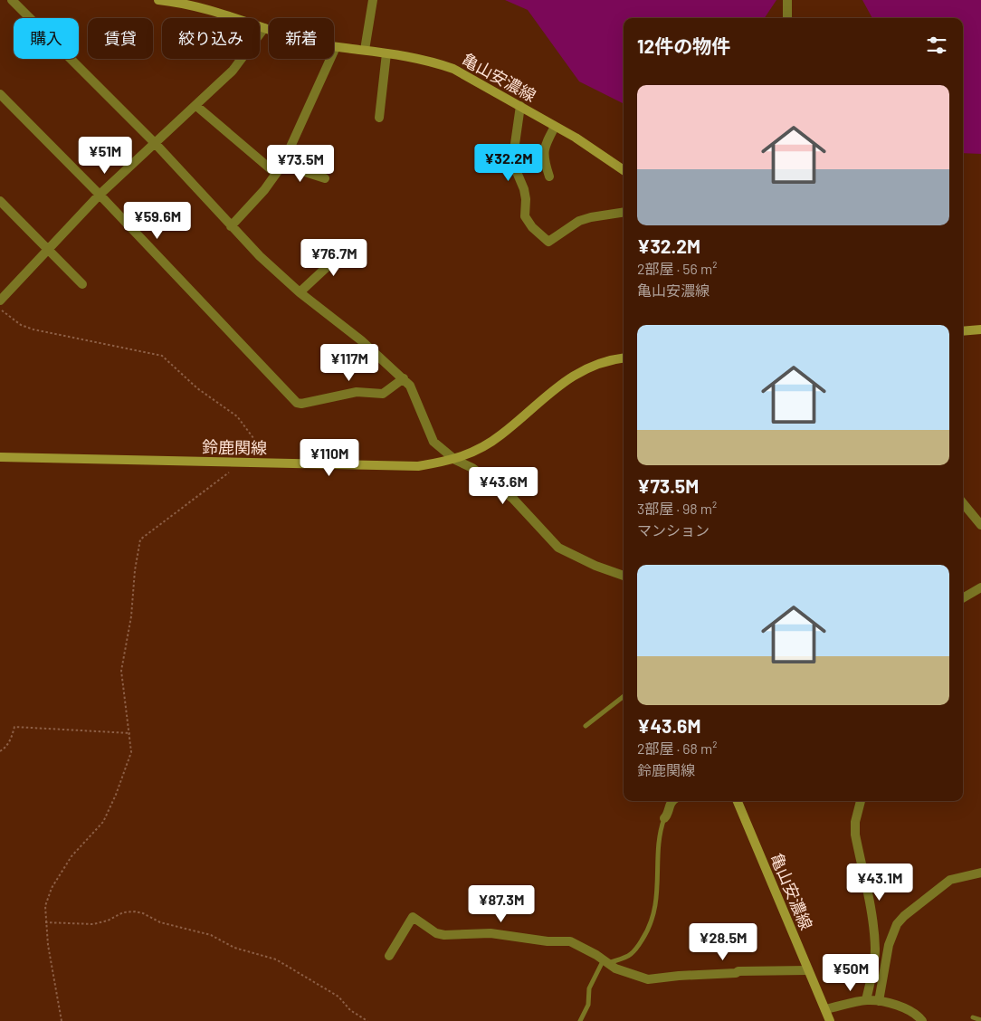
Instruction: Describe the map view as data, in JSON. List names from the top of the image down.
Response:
{
  "streets": {
    "main road": ["亀山安濃線", "鈴鹿関線"]
  },
  "page": {
    "chip": [
      "購入",
      "賃貸",
      "絞り込み",
      "新着"
    ],
    "heading": "12件の物件",
    "list": [
      {
        "name": "¥32.2M",
        "note": "2部屋 · 56 m² · 亀山安濃線"
      },
      {
        "name": "¥73.5M",
        "note": "3部屋 · 98 m² · マンション"
      },
      {
        "name": "¥43.6M",
        "note": "2部屋 · 68 m² · 鈴鹿関線"
      }
    ],
    "price": [
      "¥51M",
      "¥32.2M",
      "¥73.5M",
      "¥59.6M",
      "¥76.7M",
      "¥117M",
      "¥110M",
      "¥43.6M",
      "¥43.1M",
      "¥87.3M",
      "¥28.5M",
      "¥50M"
    ]
  }
}
